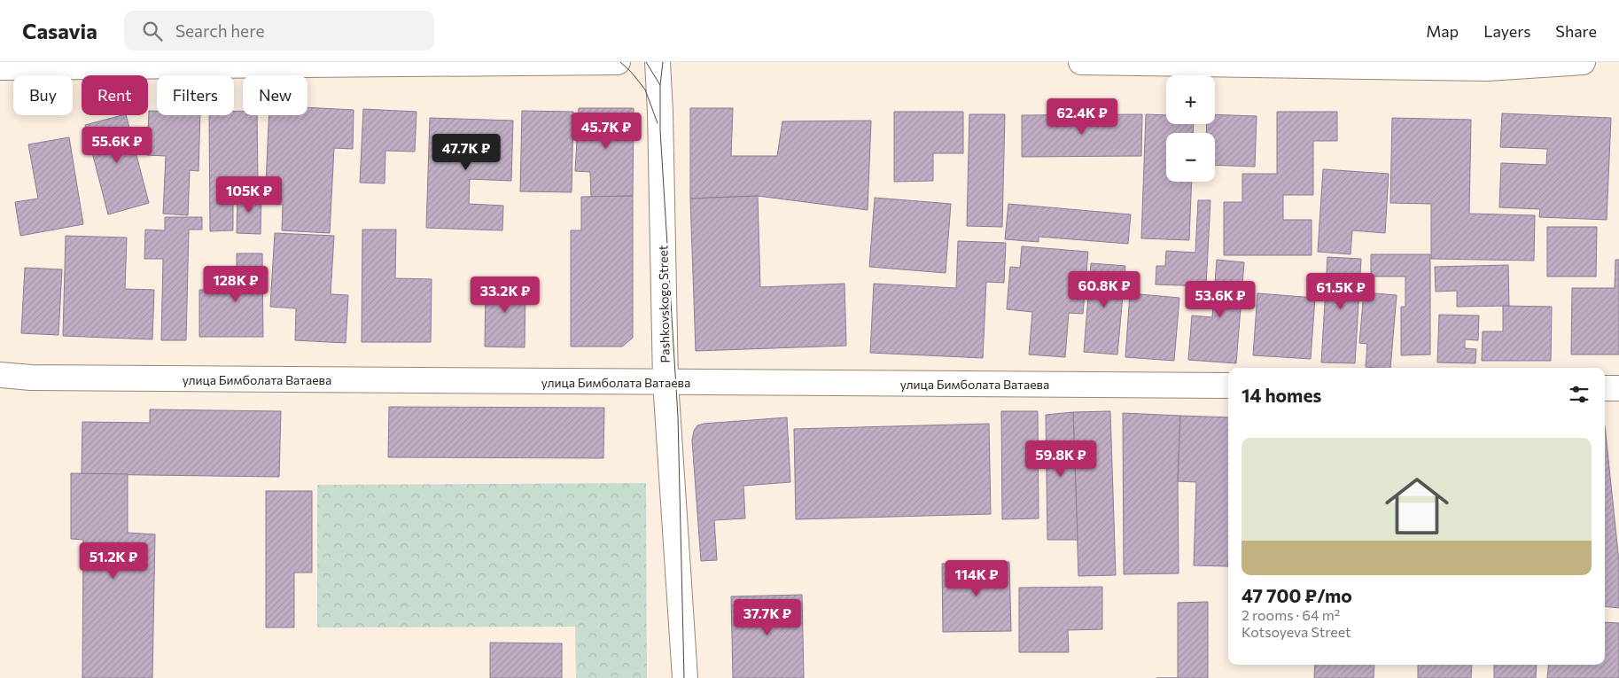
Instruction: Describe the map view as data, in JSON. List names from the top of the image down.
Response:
{
  "streets": {
    "street": ["Pashkovskogo Street", "улица Бимболата Ватаева"]
  },
  "crossings": [
    ["Pashkovskogo Street", "улица Бимболата Ватаева"]
  ],
  "page": {
    "header": "Casavia",
    "search": "Search here",
    "nav": ["Map", "Layers", "Share"],
    "map_buttons": ["+", "−"],
    "chip": [
      "Buy",
      "Rent",
      "Filters",
      "New"
    ],
    "price": [
      "62.4K ₽",
      "45.7K ₽",
      "55.6K ₽",
      "47.7K ₽",
      "105K ₽",
      "128K ₽",
      "60.8K ₽",
      "61.5K ₽",
      "33.2K ₽",
      "53.6K ₽",
      "59.8K ₽",
      "51.2K ₽",
      "114K ₽",
      "37.7K ₽"
    ],
    "heading": "14 homes",
    "list": [
      {
        "name": "47 700 ₽/mo",
        "note": "2 rooms · 64 m² · Kotsoyeva Street"
      }
    ]
  }
}
